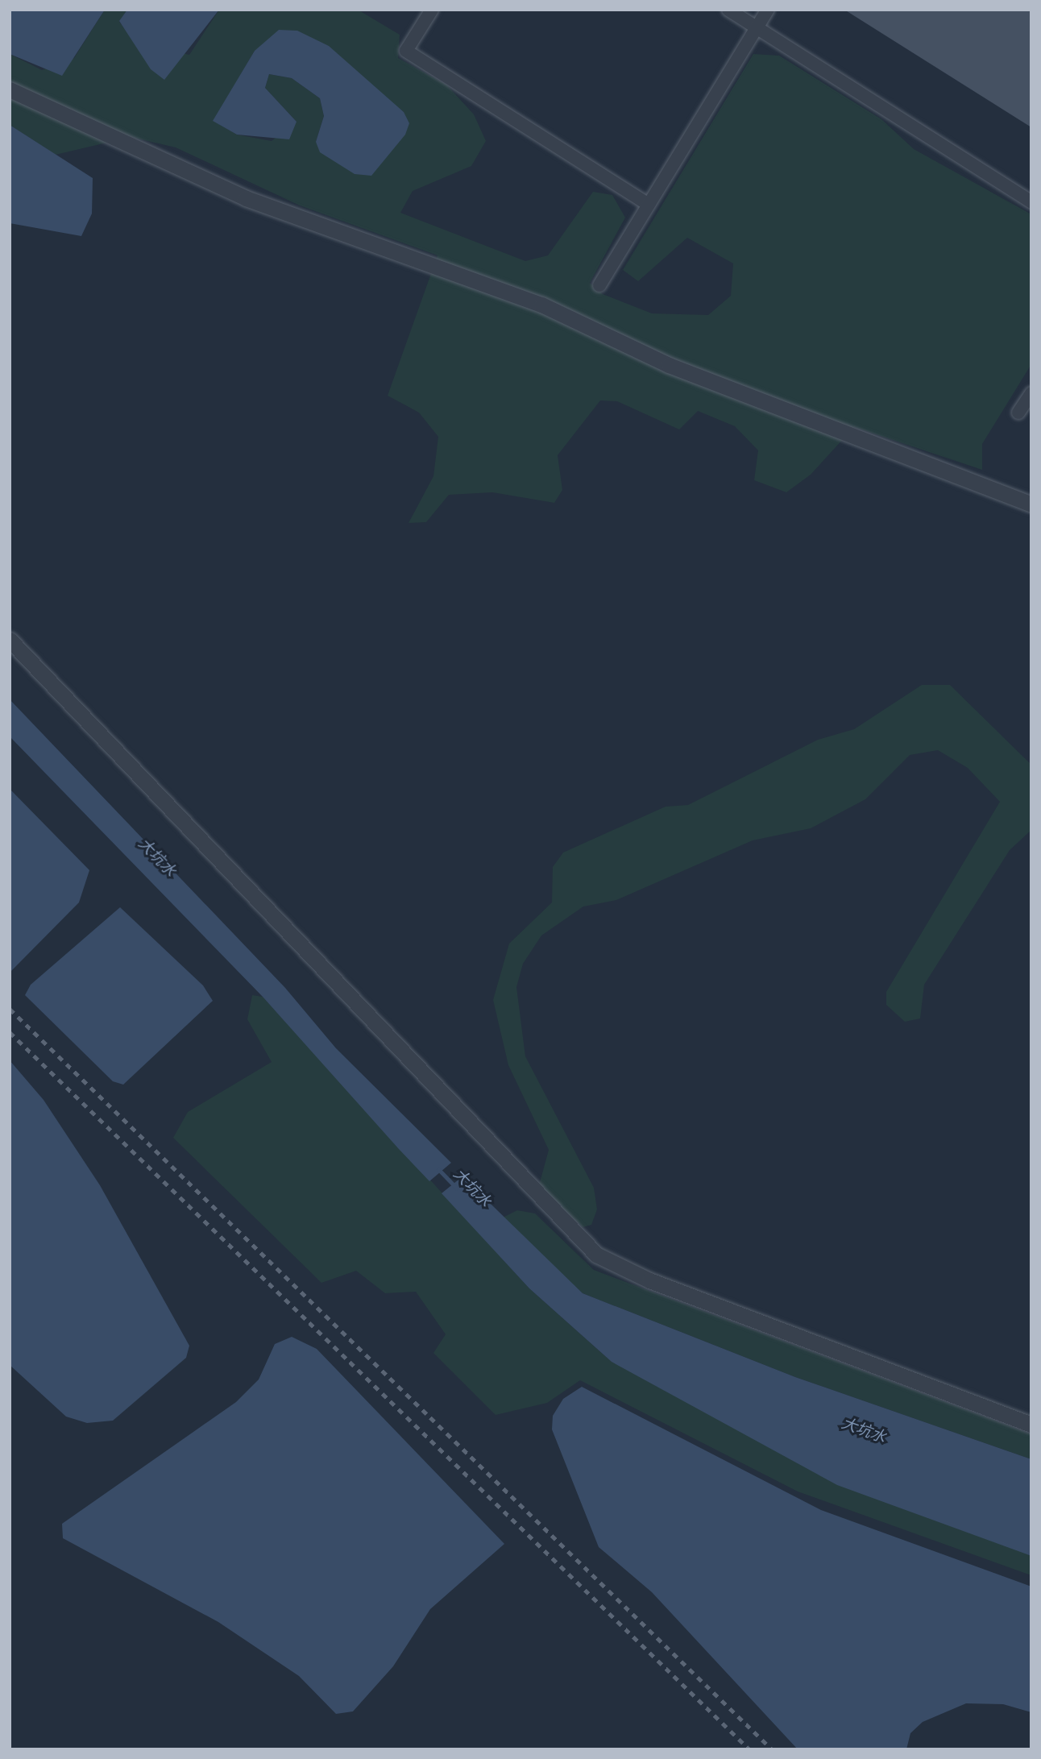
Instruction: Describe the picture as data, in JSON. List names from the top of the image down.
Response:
{
  "water": ["大坑水"]
}
